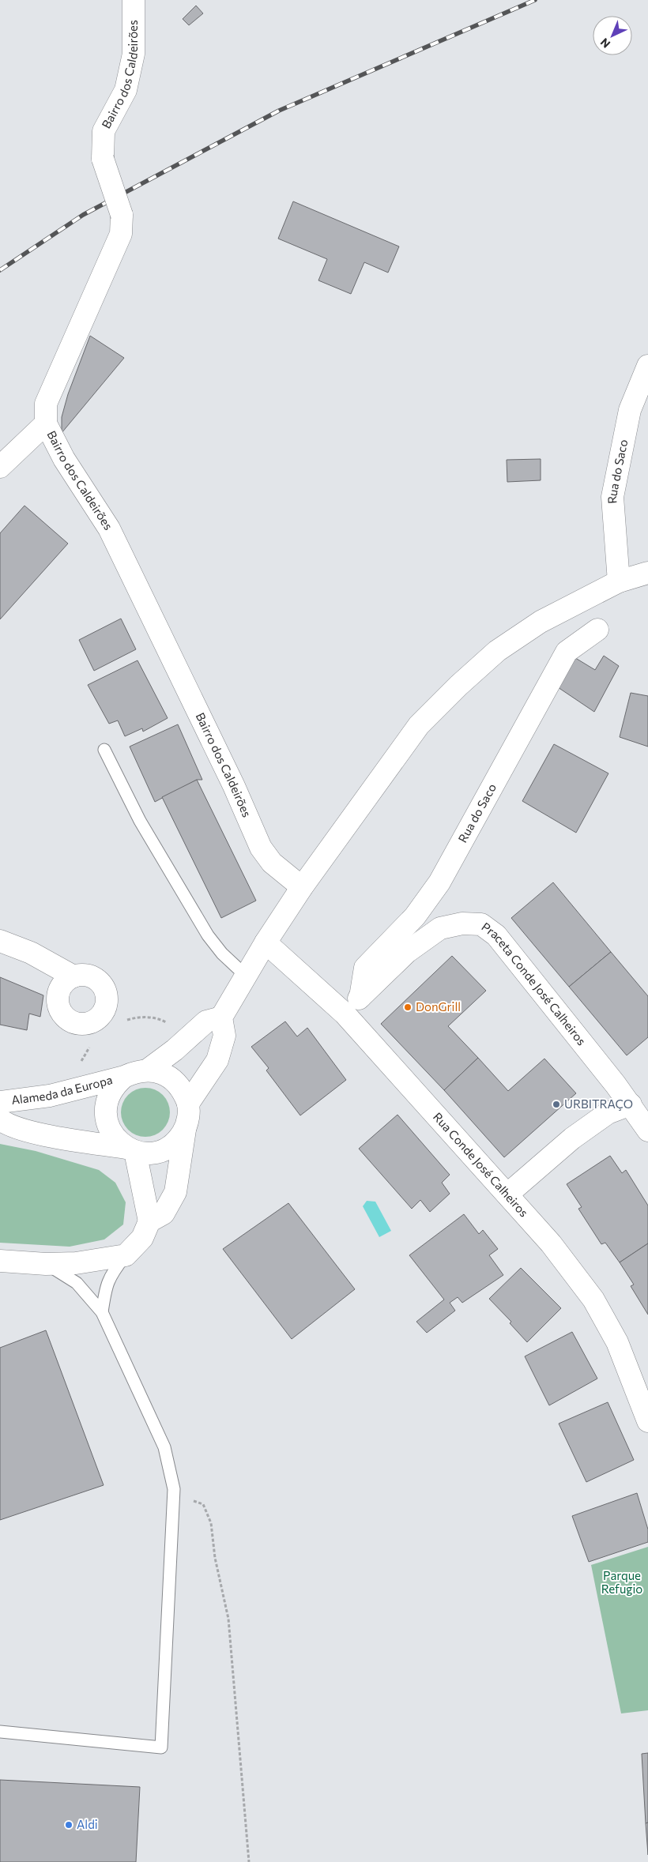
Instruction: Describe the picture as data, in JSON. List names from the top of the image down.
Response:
{
  "streets": {
    "street": [
      "Bairro dos Caldeirões",
      "Rua do Saco",
      "Praceta Conde José Calheiros",
      "Alameda da Europa",
      "Rua Conde José Calheiros"
    ]
  },
  "crossings": [
    ["Rua do Saco", "Praceta Conde José Calheiros"],
    ["Praceta Conde José Calheiros", "Rua Conde José Calheiros"]
  ],
  "parks": ["Parque Refugio"],
  "places": ["DonGrill", "URBITRAÇO", "Aldi"],
  "north": "bottom left"
}
